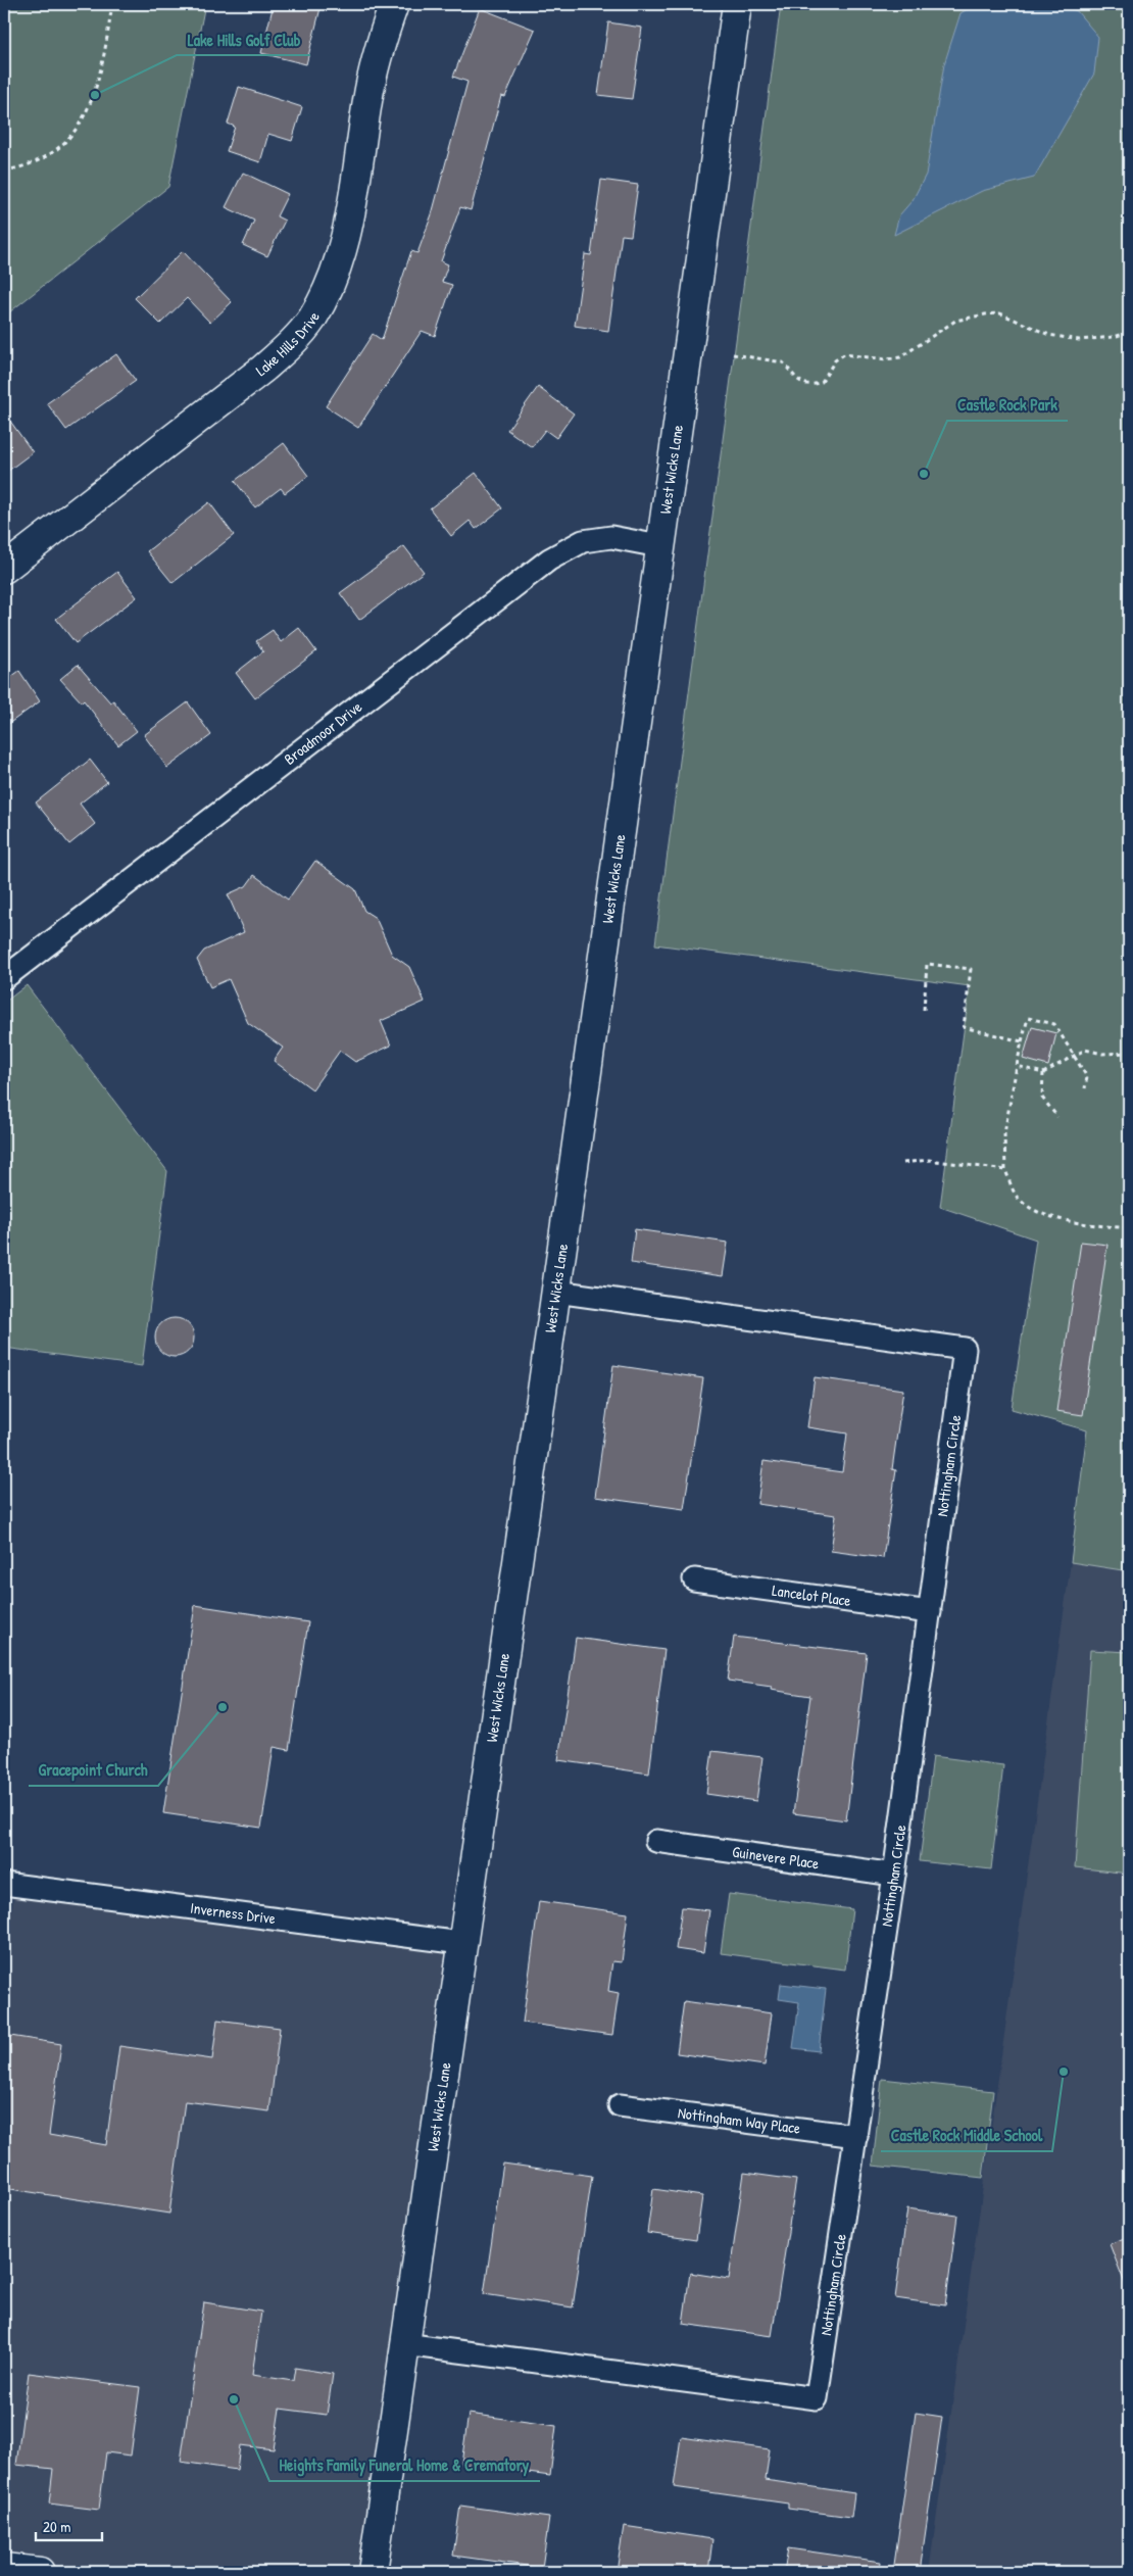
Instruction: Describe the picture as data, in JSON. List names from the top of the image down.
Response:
{
  "streets": {
    "main road": ["Lake Hills Drive", "West Wicks Lane"],
    "street": [
      "Broadmoor Drive",
      "Nottingham Circle",
      "Lancelot Place",
      "Guinevere Place",
      "Inverness Drive",
      "Nottingham Way Place"
    ]
  },
  "crossings": [
    ["West Wicks Lane", "Broadmoor Drive"],
    ["West Wicks Lane", "Nottingham Circle"],
    ["West Wicks Lane", "Inverness Drive"],
    ["Nottingham Circle", "Lancelot Place"],
    ["Nottingham Circle", "Guinevere Place"],
    ["Nottingham Circle", "Nottingham Way Place"]
  ],
  "places": [
    "Lake Hills Golf Club",
    "Castle Rock Park",
    "Gracepoint Church",
    "Castle Rock Middle School",
    "Heights Family Funeral Home & Crematory"
  ],
  "scale_bar": "20 m"
}
